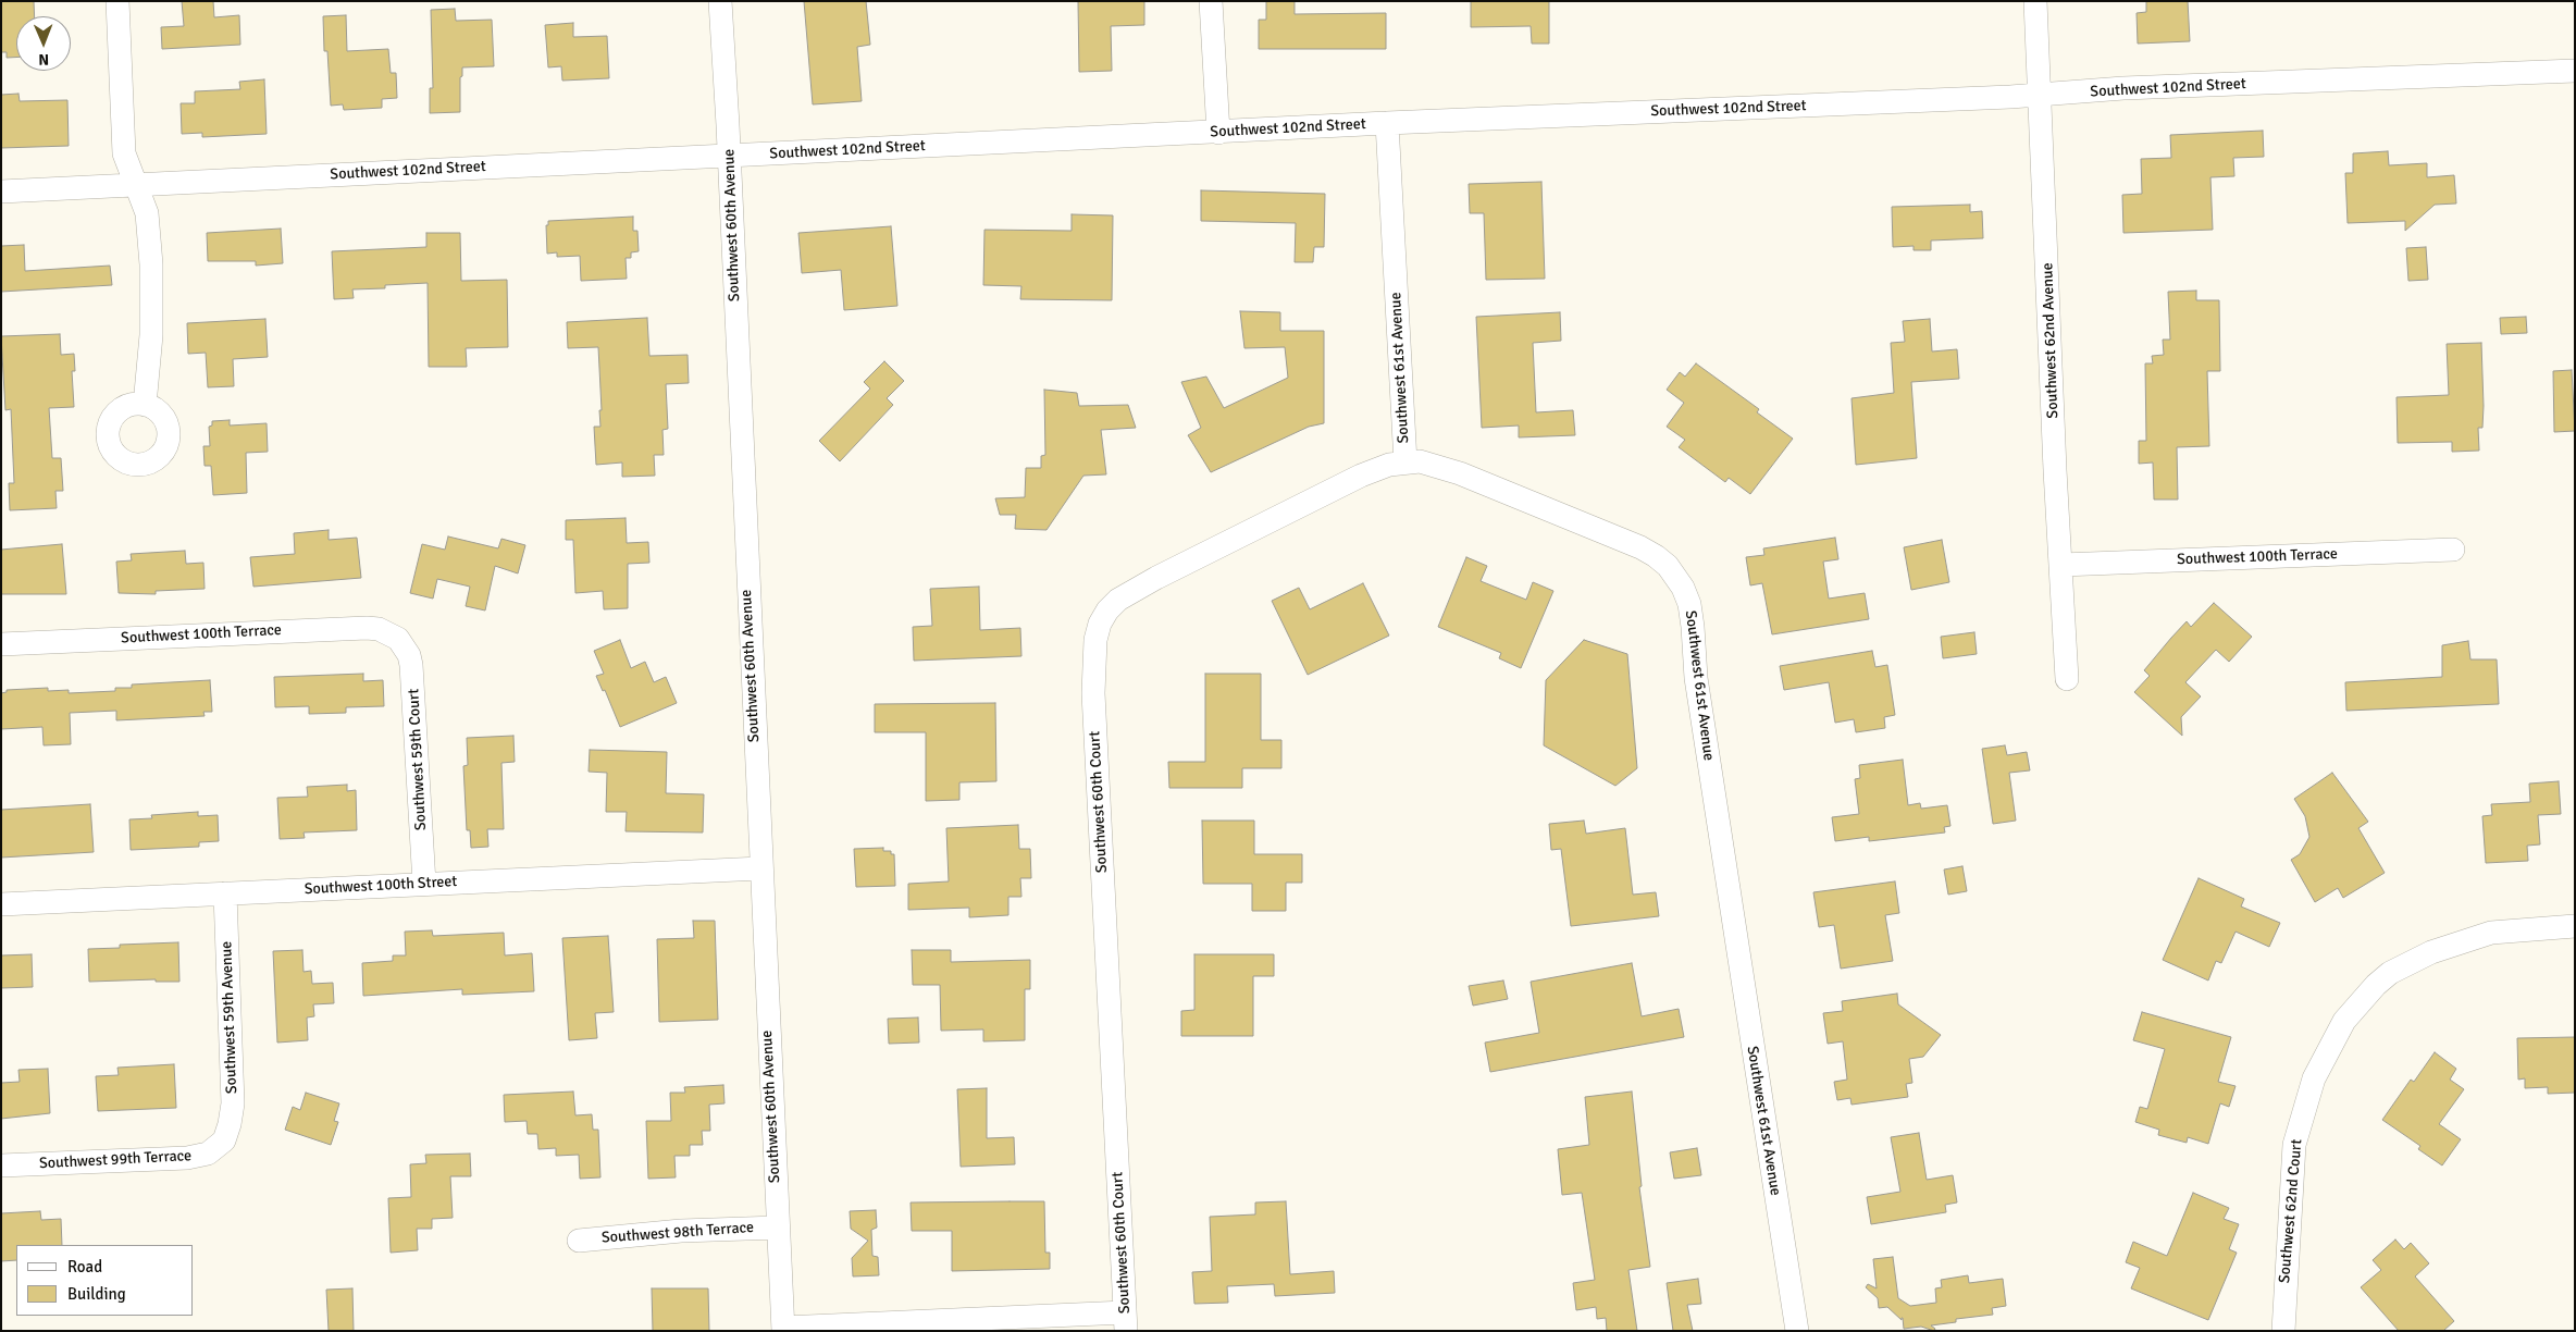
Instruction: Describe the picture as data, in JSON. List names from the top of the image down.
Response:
{
  "streets": {
    "street": [
      "Southwest 102nd Street",
      "Southwest 60th Avenue",
      "Southwest 62nd Avenue",
      "Southwest 61st Avenue",
      "Southwest 100th Terrace",
      "Southwest 59th Court",
      "Southwest 60th Court",
      "Southwest 100th Street",
      "Southwest 59th Avenue",
      "Southwest 99th Terrace",
      "Southwest 62nd Court",
      "Southwest 98th Terrace"
    ]
  },
  "crossings": [
    ["Southwest 102nd Street", "Southwest 60th Avenue"],
    ["Southwest 102nd Street", "Southwest 62nd Avenue"],
    ["Southwest 102nd Street", "Southwest 61st Avenue"],
    ["Southwest 60th Avenue", "Southwest 100th Street"],
    ["Southwest 60th Avenue", "Southwest 98th Terrace"],
    ["Southwest 62nd Avenue", "Southwest 100th Terrace"],
    ["Southwest 61st Avenue", "Southwest 60th Court"],
    ["Southwest 100th Terrace", "Southwest 59th Court"],
    ["Southwest 59th Court", "Southwest 100th Street"],
    ["Southwest 100th Street", "Southwest 59th Avenue"],
    ["Southwest 59th Avenue", "Southwest 99th Terrace"]
  ],
  "legend": ["Road", "Building"],
  "north": "bottom"
}
